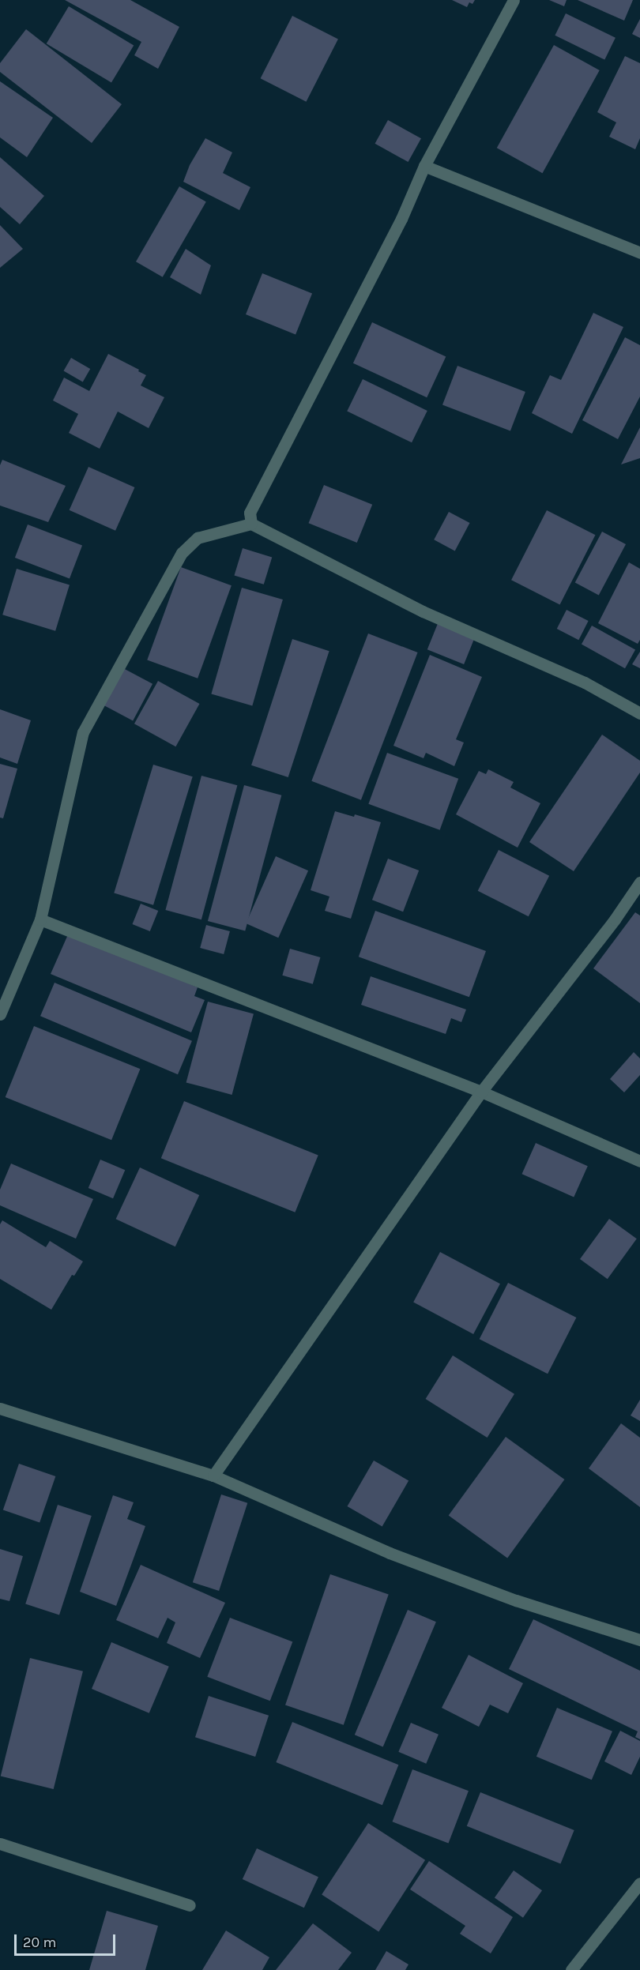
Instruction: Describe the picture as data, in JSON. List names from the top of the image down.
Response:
{
  "scale_bar": "20 m"
}
